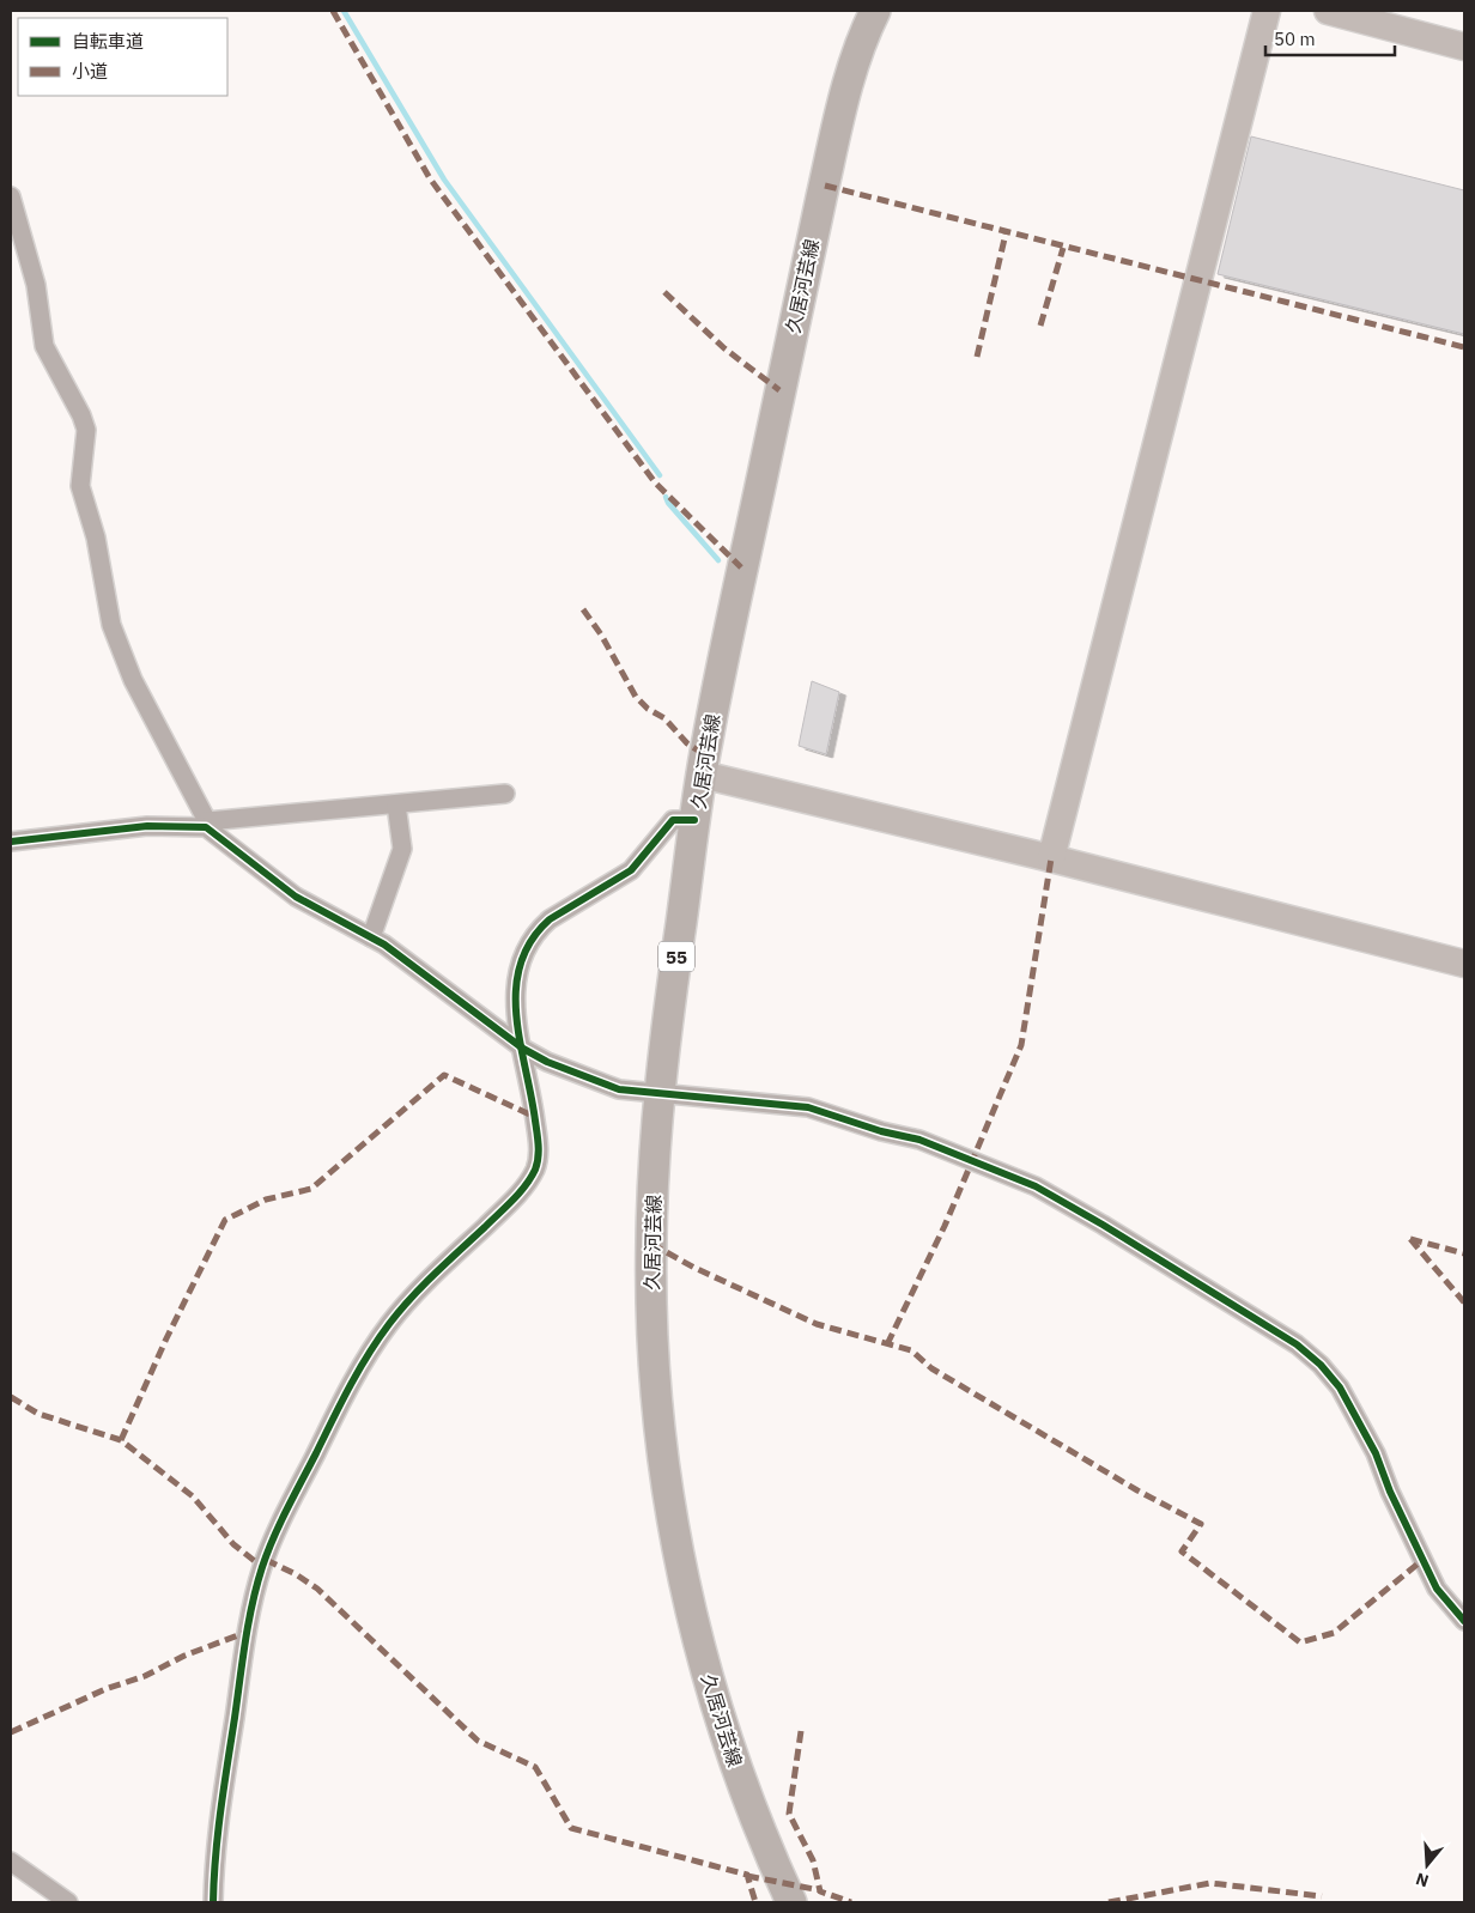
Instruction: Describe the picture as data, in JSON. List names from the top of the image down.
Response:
{
  "streets": {
    "main road": ["久居河芸線", "55"]
  },
  "legend": ["自転車道", "小道"],
  "scale_bar": "50 m",
  "north": "bottom"
}
